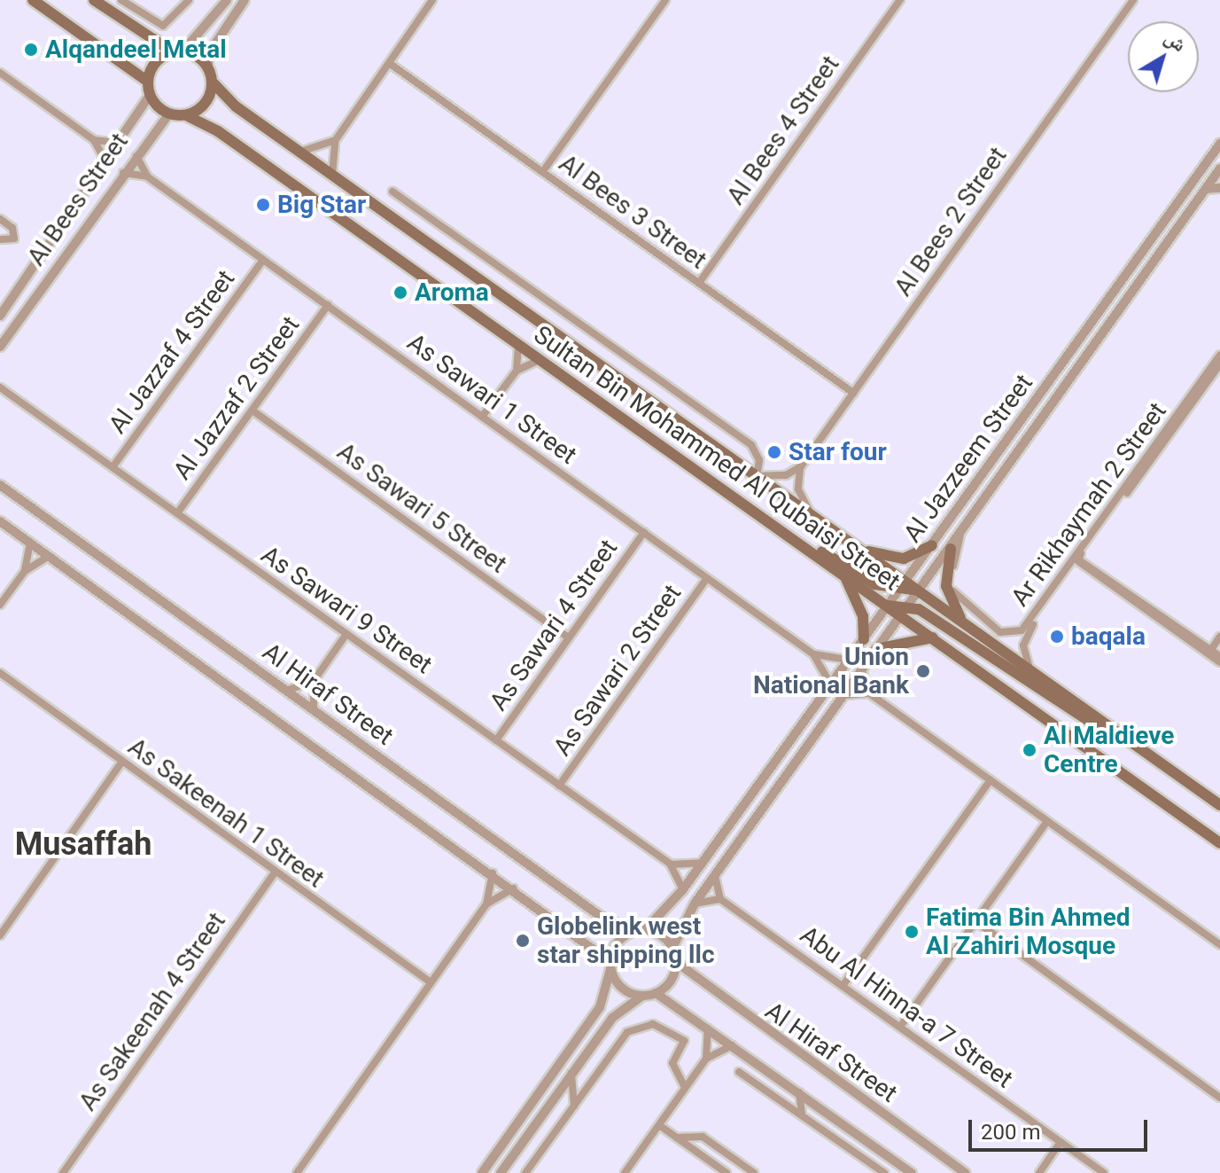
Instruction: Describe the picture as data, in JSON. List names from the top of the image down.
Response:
{
  "streets": {
    "main road": ["Sultan Bin Mohammed Al Qubaisi Street"],
    "street": [
      "Al Bees 4 Street",
      "Al Bees Street",
      "Al Bees 3 Street",
      "Al Bees 2 Street",
      "Al Jazzaf 4 Street",
      "Al Jazzaf 2 Street",
      "As Sawari 1 Street",
      "Al Jazzeem Street",
      "Ar Rikhaymah 2 Street",
      "As Sawari 5 Street",
      "As Sawari 9 Street",
      "As Sawari 4 Street",
      "As Sawari 2 Street",
      "Al Hiraf Street",
      "As Sakeenah 1 Street",
      "Abu Al Hinna-a 7 Street",
      "As Sakeenah 4 Street"
    ]
  },
  "crossings": [
    ["Al Bees 4 Street", "Al Bees 3 Street"],
    ["Al Bees Street", "As Sawari 1 Street"],
    ["Al Bees Street", "Sultan Bin Mohammed Al Qubaisi Street"],
    ["Al Bees 3 Street", "Al Bees 2 Street"],
    ["Al Jazzaf 4 Street", "As Sawari 1 Street"],
    ["Al Jazzaf 4 Street", "As Sawari 9 Street"],
    ["Al Jazzaf 2 Street", "As Sawari 1 Street"],
    ["Al Jazzaf 2 Street", "As Sawari 5 Street"],
    ["Al Jazzaf 2 Street", "As Sawari 9 Street"],
    ["As Sawari 1 Street", "Al Jazzeem Street"],
    ["As Sawari 1 Street", "As Sawari 4 Street"],
    ["As Sawari 1 Street", "As Sawari 2 Street"],
    ["Sultan Bin Mohammed Al Qubaisi Street", "Al Jazzeem Street"],
    ["Sultan Bin Mohammed Al Qubaisi Street", "Ar Rikhaymah 2 Street"],
    ["Al Jazzeem Street", "Ar Rikhaymah 2 Street"],
    ["Al Jazzeem Street", "As Sawari 9 Street"],
    ["Al Jazzeem Street", "Al Hiraf Street"],
    ["As Sawari 5 Street", "As Sawari 4 Street"],
    ["As Sawari 9 Street", "As Sawari 4 Street"],
    ["As Sawari 9 Street", "As Sawari 2 Street"],
    ["As Sakeenah 1 Street", "As Sakeenah 4 Street"]
  ],
  "districts": ["Musaffah"],
  "places": [
    "Alqandeel Metal",
    "Big Star",
    "Aroma",
    "Star four",
    "baqala",
    "Union National Bank",
    "Al Maldieve Centre",
    "Fatima Bin Ahmed Al Zahiri Mosque",
    "Globelink west star shipping llc"
  ],
  "scale_bar": "200 m",
  "north": "top right"
}
